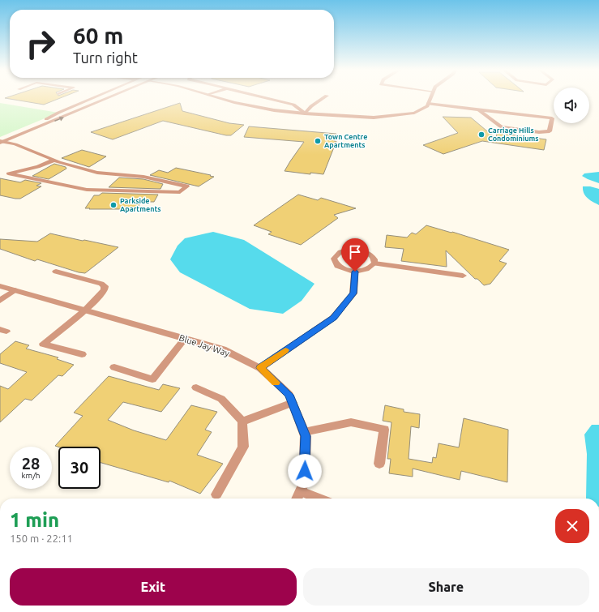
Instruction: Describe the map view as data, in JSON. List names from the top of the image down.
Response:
{
  "streets": {
    "street": ["Blue Jay Way"]
  },
  "places": ["Carriage Hills Condominiums", "Town Centre Apartments", "Parkside Apartments"],
  "page": {
    "turn": ["60 m", "Turn right"],
    "speed": "28 km/h",
    "limit": "30",
    "heading": ["1 min", "150 m · 22:11"],
    "buttons": ["Exit", "Share"]
  }
}
